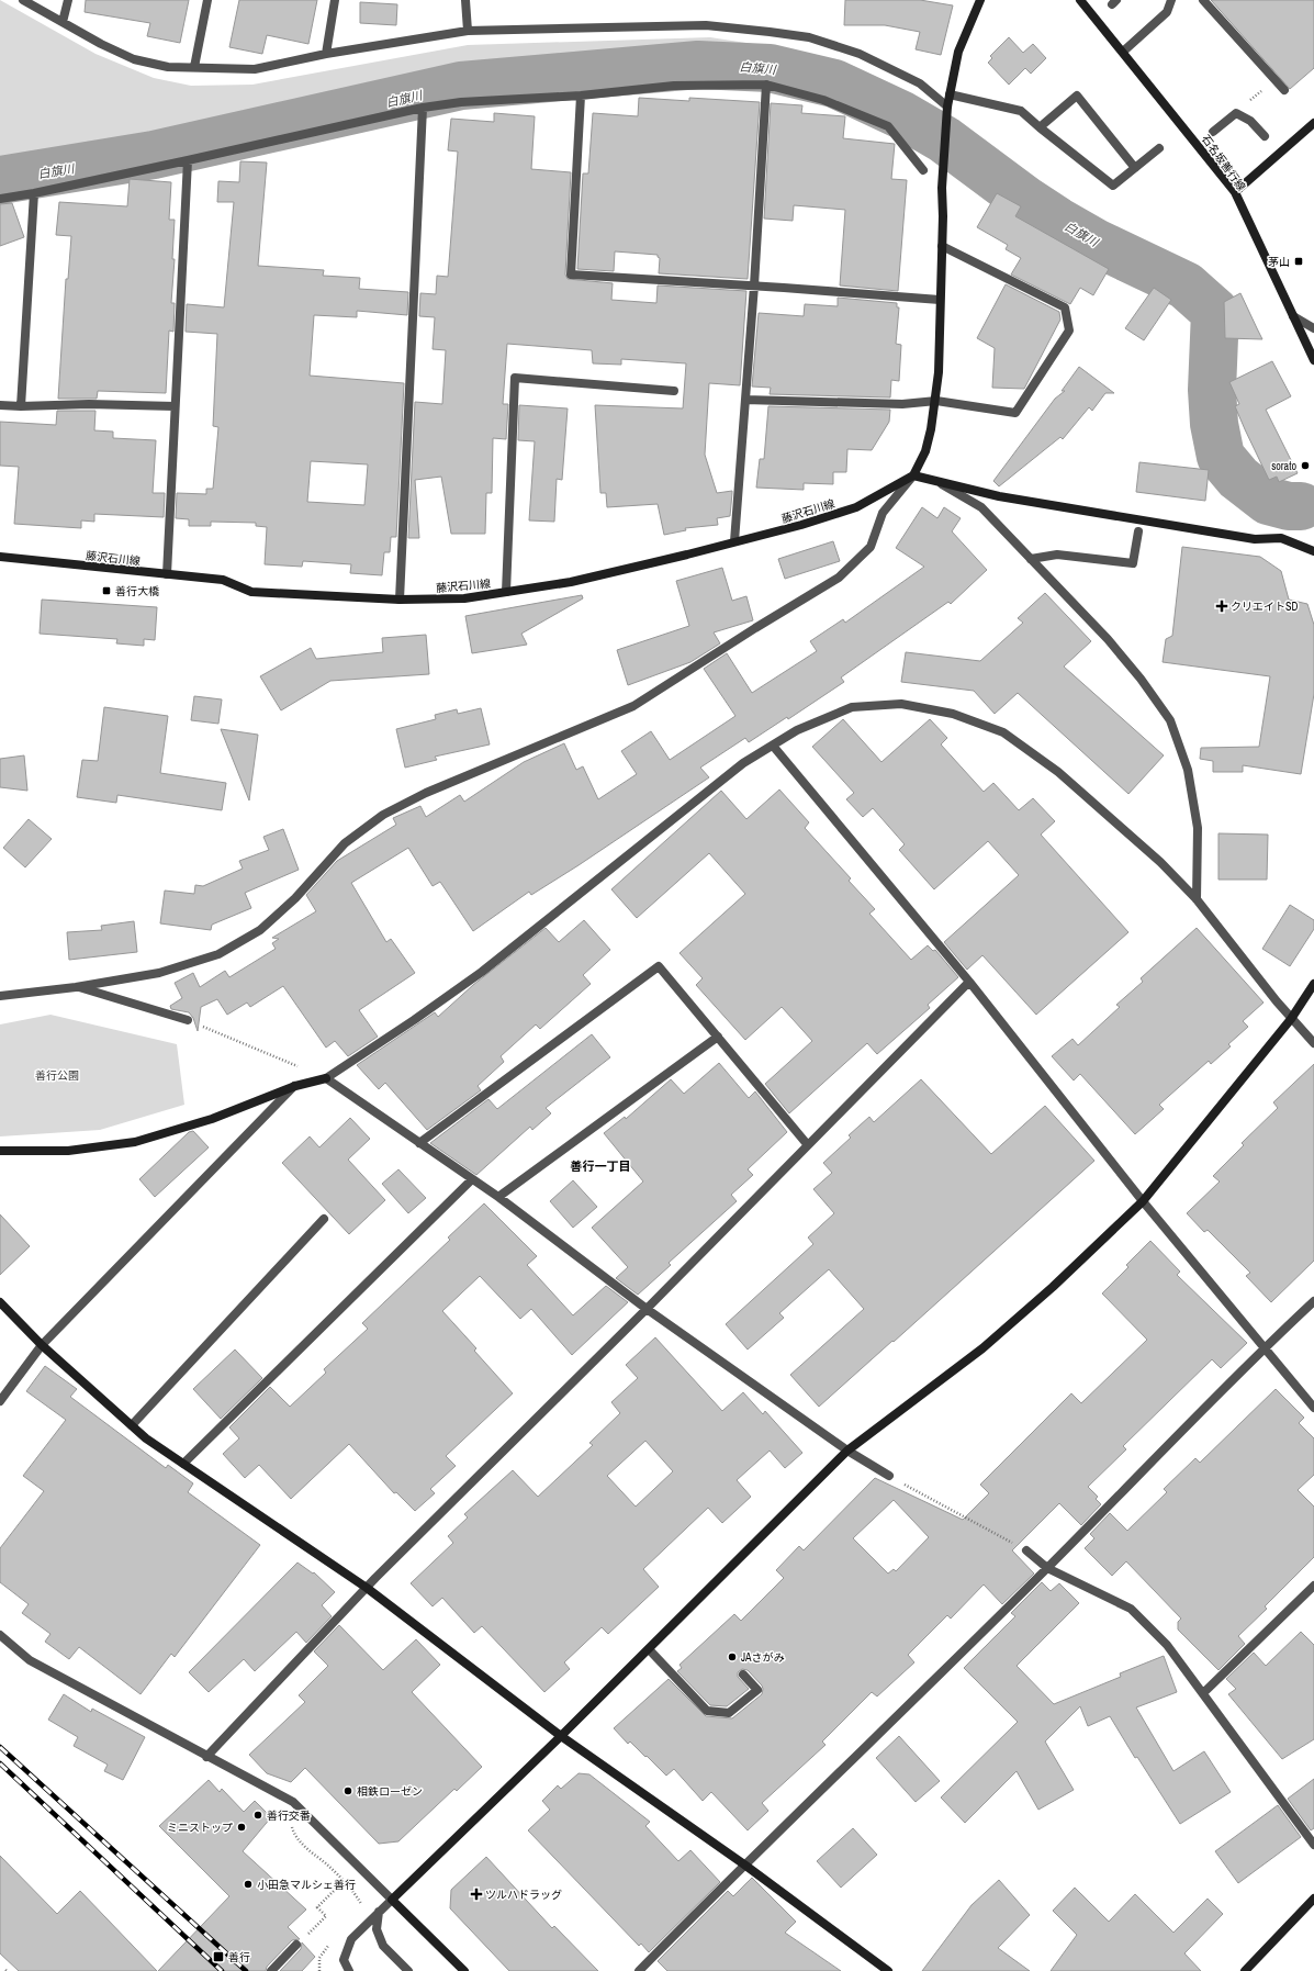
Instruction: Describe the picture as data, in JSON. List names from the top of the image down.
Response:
{
  "streets": {
    "street": ["石名坂善行線", "藤沢石川線"]
  },
  "districts": ["善行一丁目"],
  "water": ["白旗川"],
  "parks": ["善行公園"],
  "places": {
    "transit": ["茅山", "善行大橋", "善行"],
    "other": [
      "sorato",
      "JAさがみ",
      "相鉄ローゼン",
      "善行交番",
      "ミニストップ",
      "小田急マルシェ善行"
    ],
    "health": ["クリエイトSD", "ツルハドラッグ"]
  }
}
